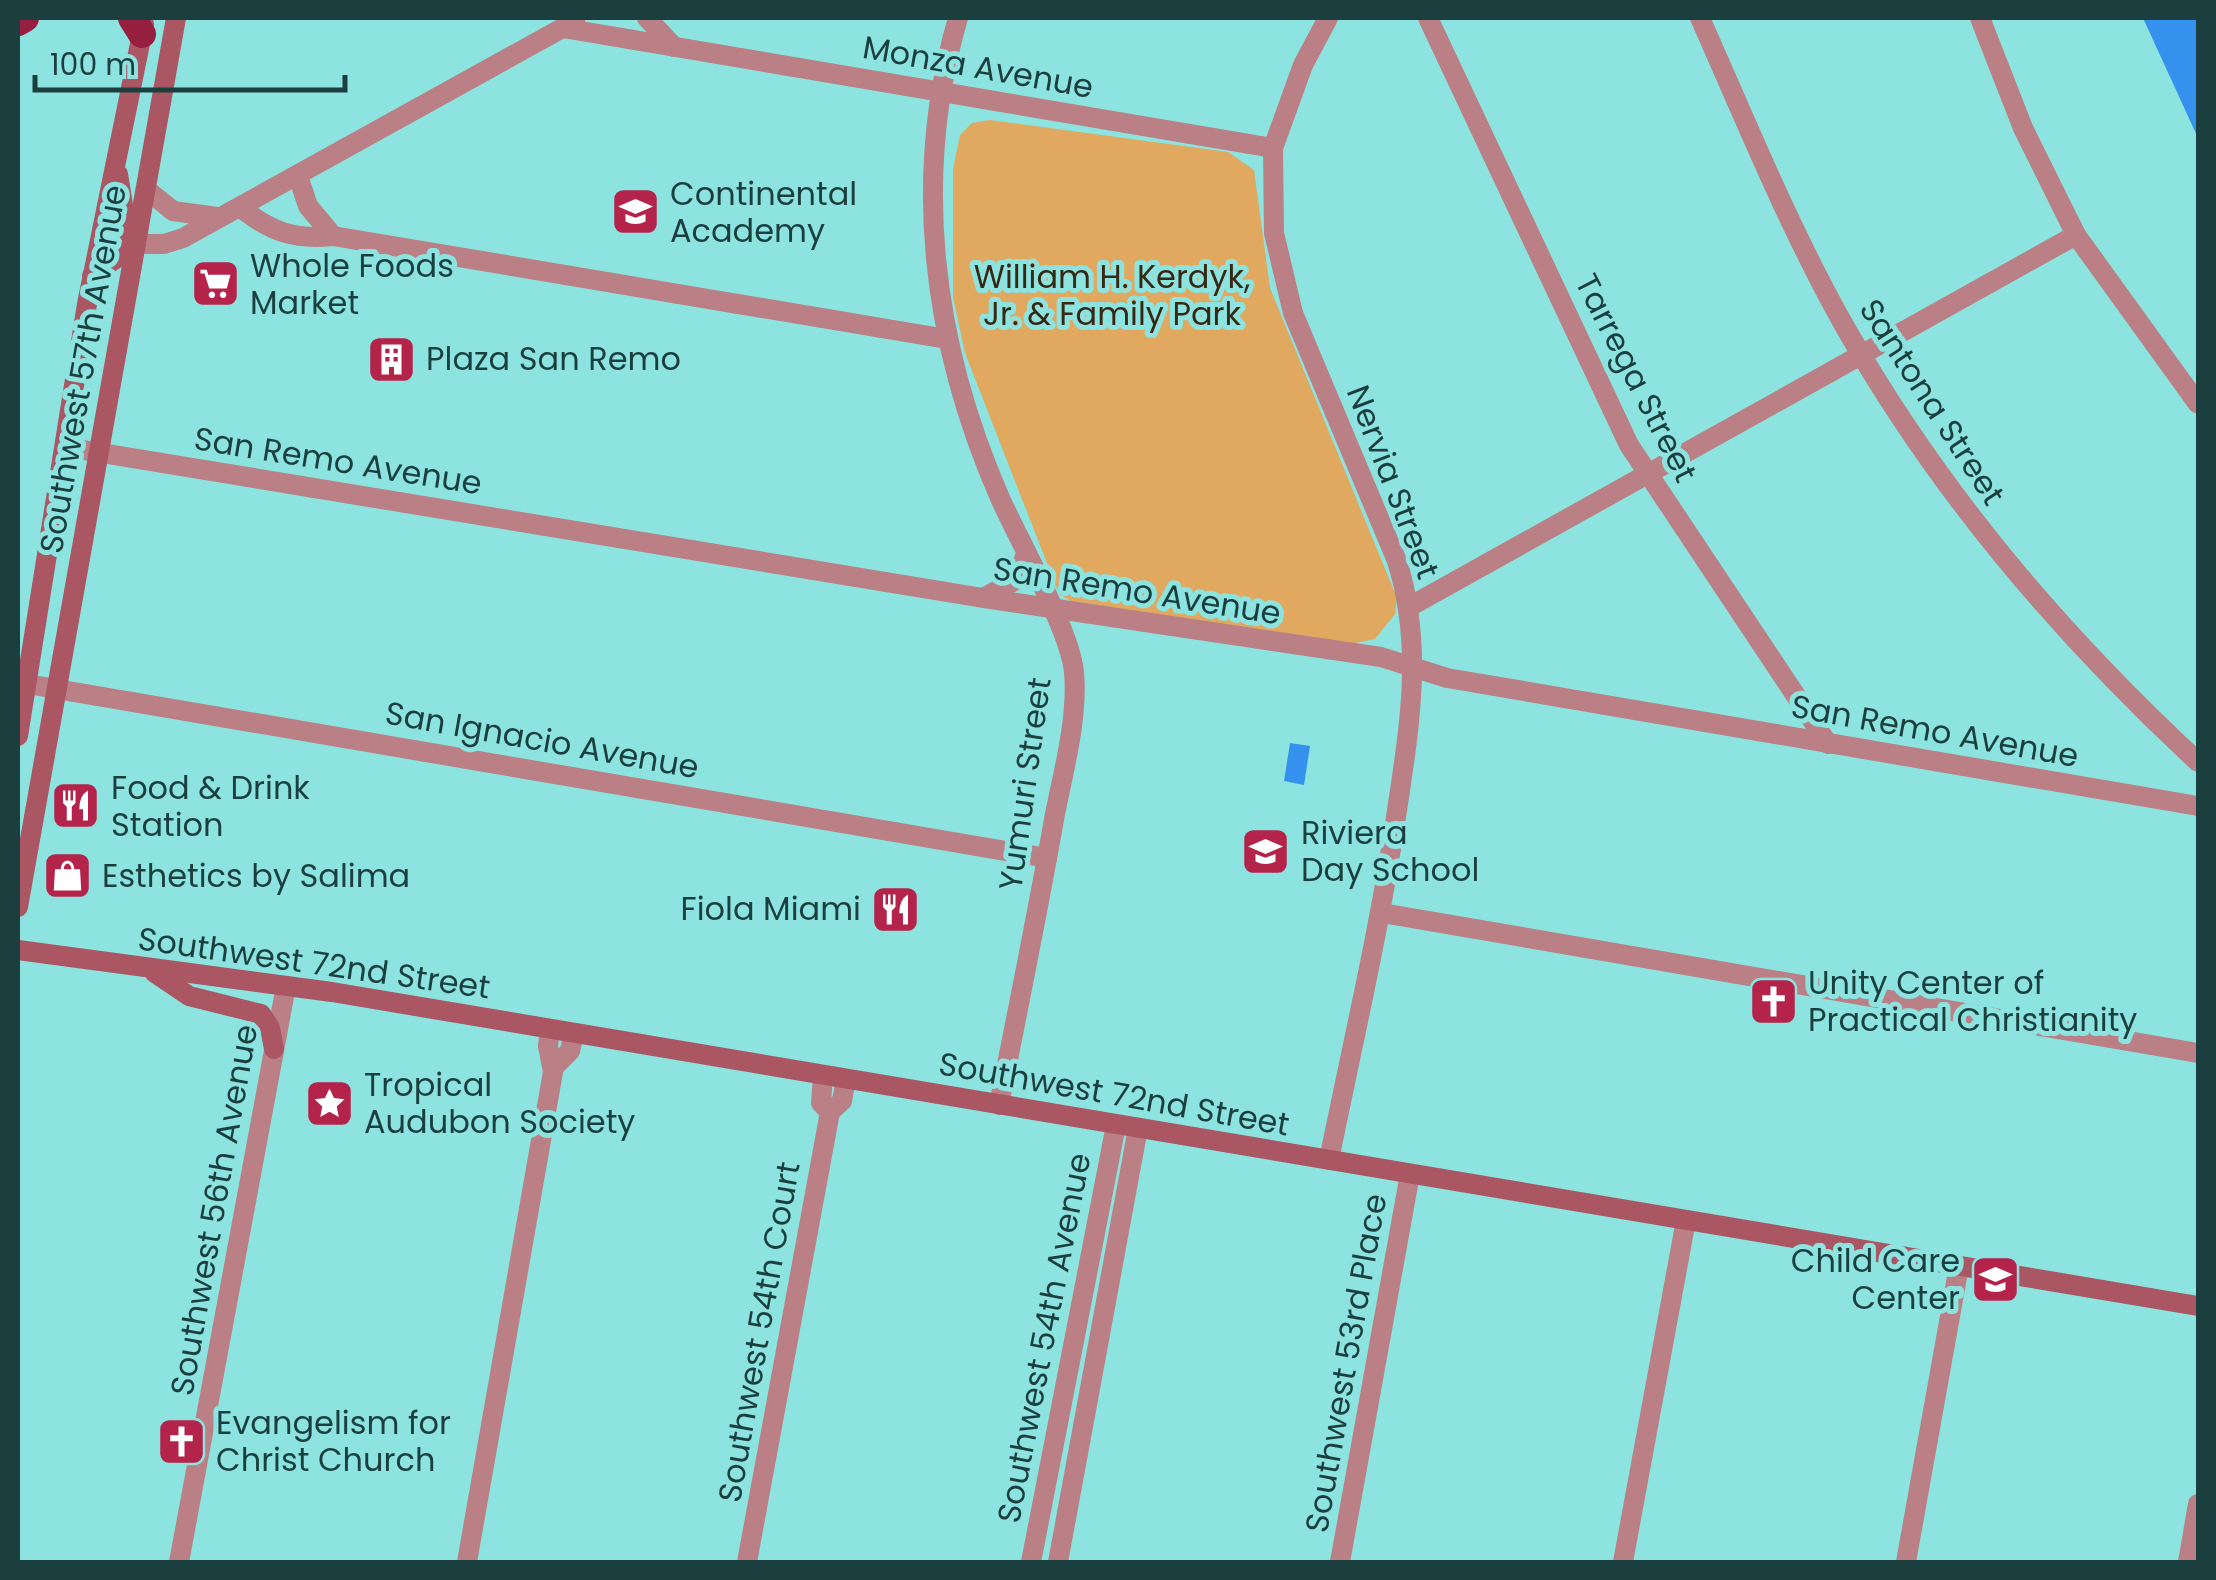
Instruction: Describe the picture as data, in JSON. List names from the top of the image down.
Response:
{
  "streets": {
    "main road": ["Southwest 57th Avenue", "Southwest 72nd Street"],
    "street": [
      "Monza Avenue",
      "Tarrega Street",
      "Santona Street",
      "San Remo Avenue",
      "Nervia Street",
      "San Ignacio Avenue",
      "Yumuri Street",
      "Southwest 56th Avenue",
      "Southwest 54th Court",
      "Southwest 54th Avenue",
      "Southwest 53rd Place"
    ]
  },
  "crossings": [
    ["Monza Avenue", "Nervia Street"],
    ["Monza Avenue", "Yumuri Street"],
    ["Southwest 57th Avenue", "San Remo Avenue"],
    ["Southwest 57th Avenue", "San Ignacio Avenue"],
    ["Tarrega Street", "San Remo Avenue"],
    ["San Remo Avenue", "Nervia Street"],
    ["San Remo Avenue", "Yumuri Street"],
    ["Nervia Street", "Southwest 72nd Street"],
    ["San Ignacio Avenue", "Yumuri Street"],
    ["Yumuri Street", "Southwest 72nd Street"],
    ["Southwest 72nd Street", "Southwest 56th Avenue"],
    ["Southwest 72nd Street", "Southwest 54th Court"],
    ["Southwest 72nd Street", "Southwest 54th Avenue"],
    ["Southwest 72nd Street", "Southwest 53rd Place"]
  ],
  "parks": ["William H. Kerdyk, Jr. & Family Park"],
  "places": {
    "school or university": ["Continental Academy", "Riviera Day School", "Child Care Center"],
    "supermarket": ["Whole Foods Market"],
    "building": ["Plaza San Remo"],
    "restaurant": ["Food & Drink Station", "Fiola Miami"],
    "shop": ["Esthetics by Salima"],
    "church": ["Unity Center of Practical Christianity", "Evangelism for Christ Church"],
    "place": ["Tropical Audubon Society"]
  },
  "scale_bar": "100 m"
}
